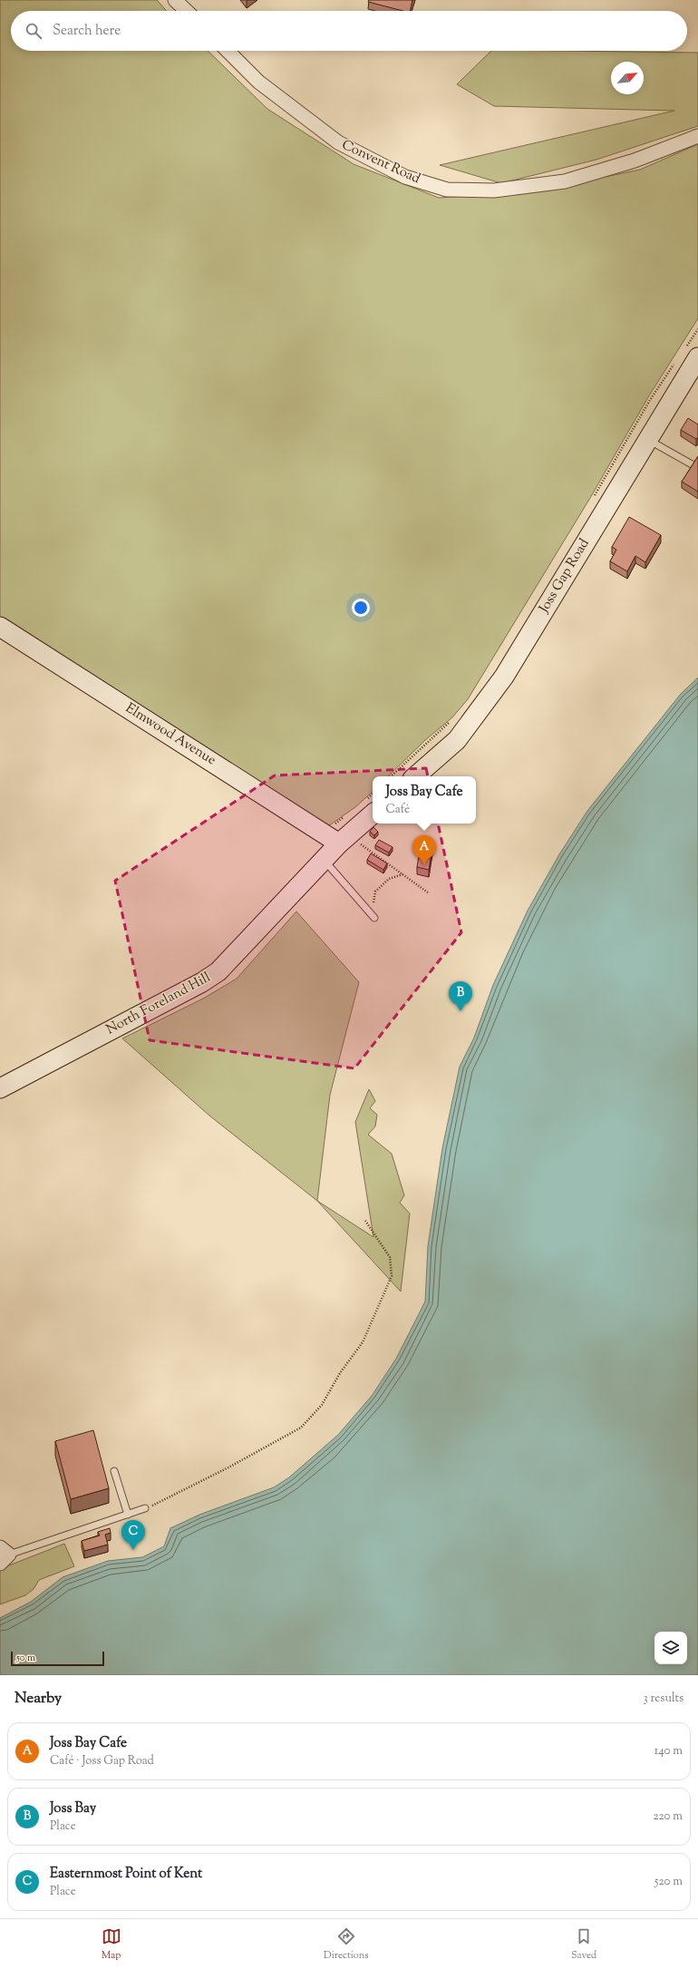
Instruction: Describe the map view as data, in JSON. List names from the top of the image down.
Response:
{
  "streets": {
    "main road": ["Joss Gap Road", "Elmwood Avenue", "North Foreland Hill"],
    "street": ["Convent Road"]
  },
  "crossings": [
    ["Elmwood Avenue", "North Foreland Hill"]
  ],
  "scale_bar": "50 m",
  "north": "top right",
  "page": {
    "search": "Search here",
    "popup": ["Joss Bay Cafe", "Café"],
    "pins": ["A", "B", "C"],
    "scale": "50 m",
    "heading": ["Nearby", "3 results"],
    "list": [
      {
        "mark": "A",
        "name": "Joss Bay Cafe",
        "note": "Café · Joss Gap Road",
        "value": "140 m"
      },
      {
        "mark": "B",
        "name": "Joss Bay",
        "note": "Place",
        "value": "220 m"
      },
      {
        "mark": "C",
        "name": "Easternmost Point of Kent",
        "note": "Place",
        "value": "520 m"
      }
    ],
    "nav": ["Map", "Directions", "Saved"]
  }
}
